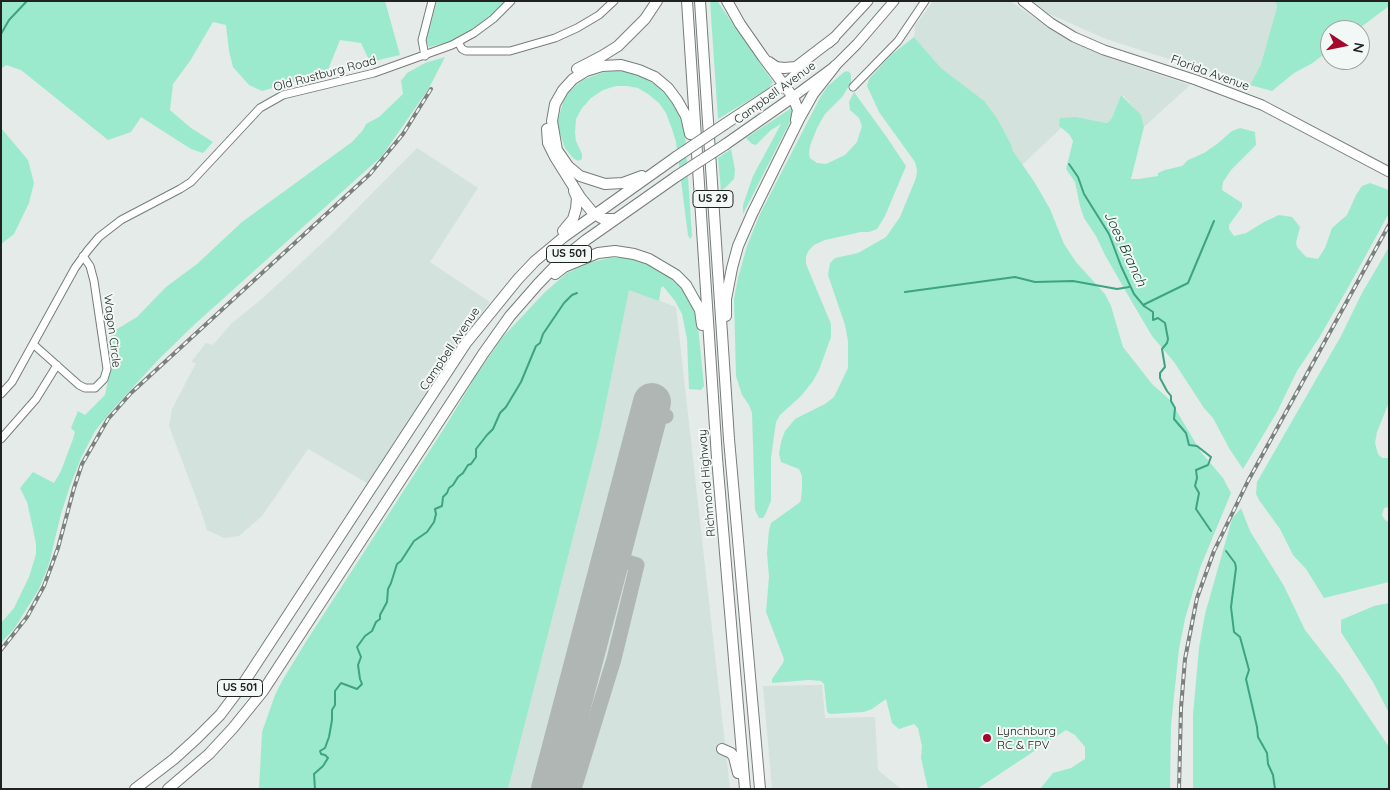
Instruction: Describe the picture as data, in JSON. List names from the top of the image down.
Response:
{
  "streets": {
    "highway": [
      "Campbell Avenue",
      "US 29",
      "US 501",
      "Richmond Highway"
    ],
    "main road": ["Florida Avenue"],
    "street": ["Old Rustburg Road", "Wagon Circle"]
  },
  "crossings": [
    ["Old Rustburg Road", "Wagon Circle"],
    ["Campbell Avenue", "US 501"],
    ["US 29", "Richmond Highway"]
  ],
  "water": ["Joes Branch"],
  "places": ["Lynchburg RC & FPV"],
  "north": "right"
}
